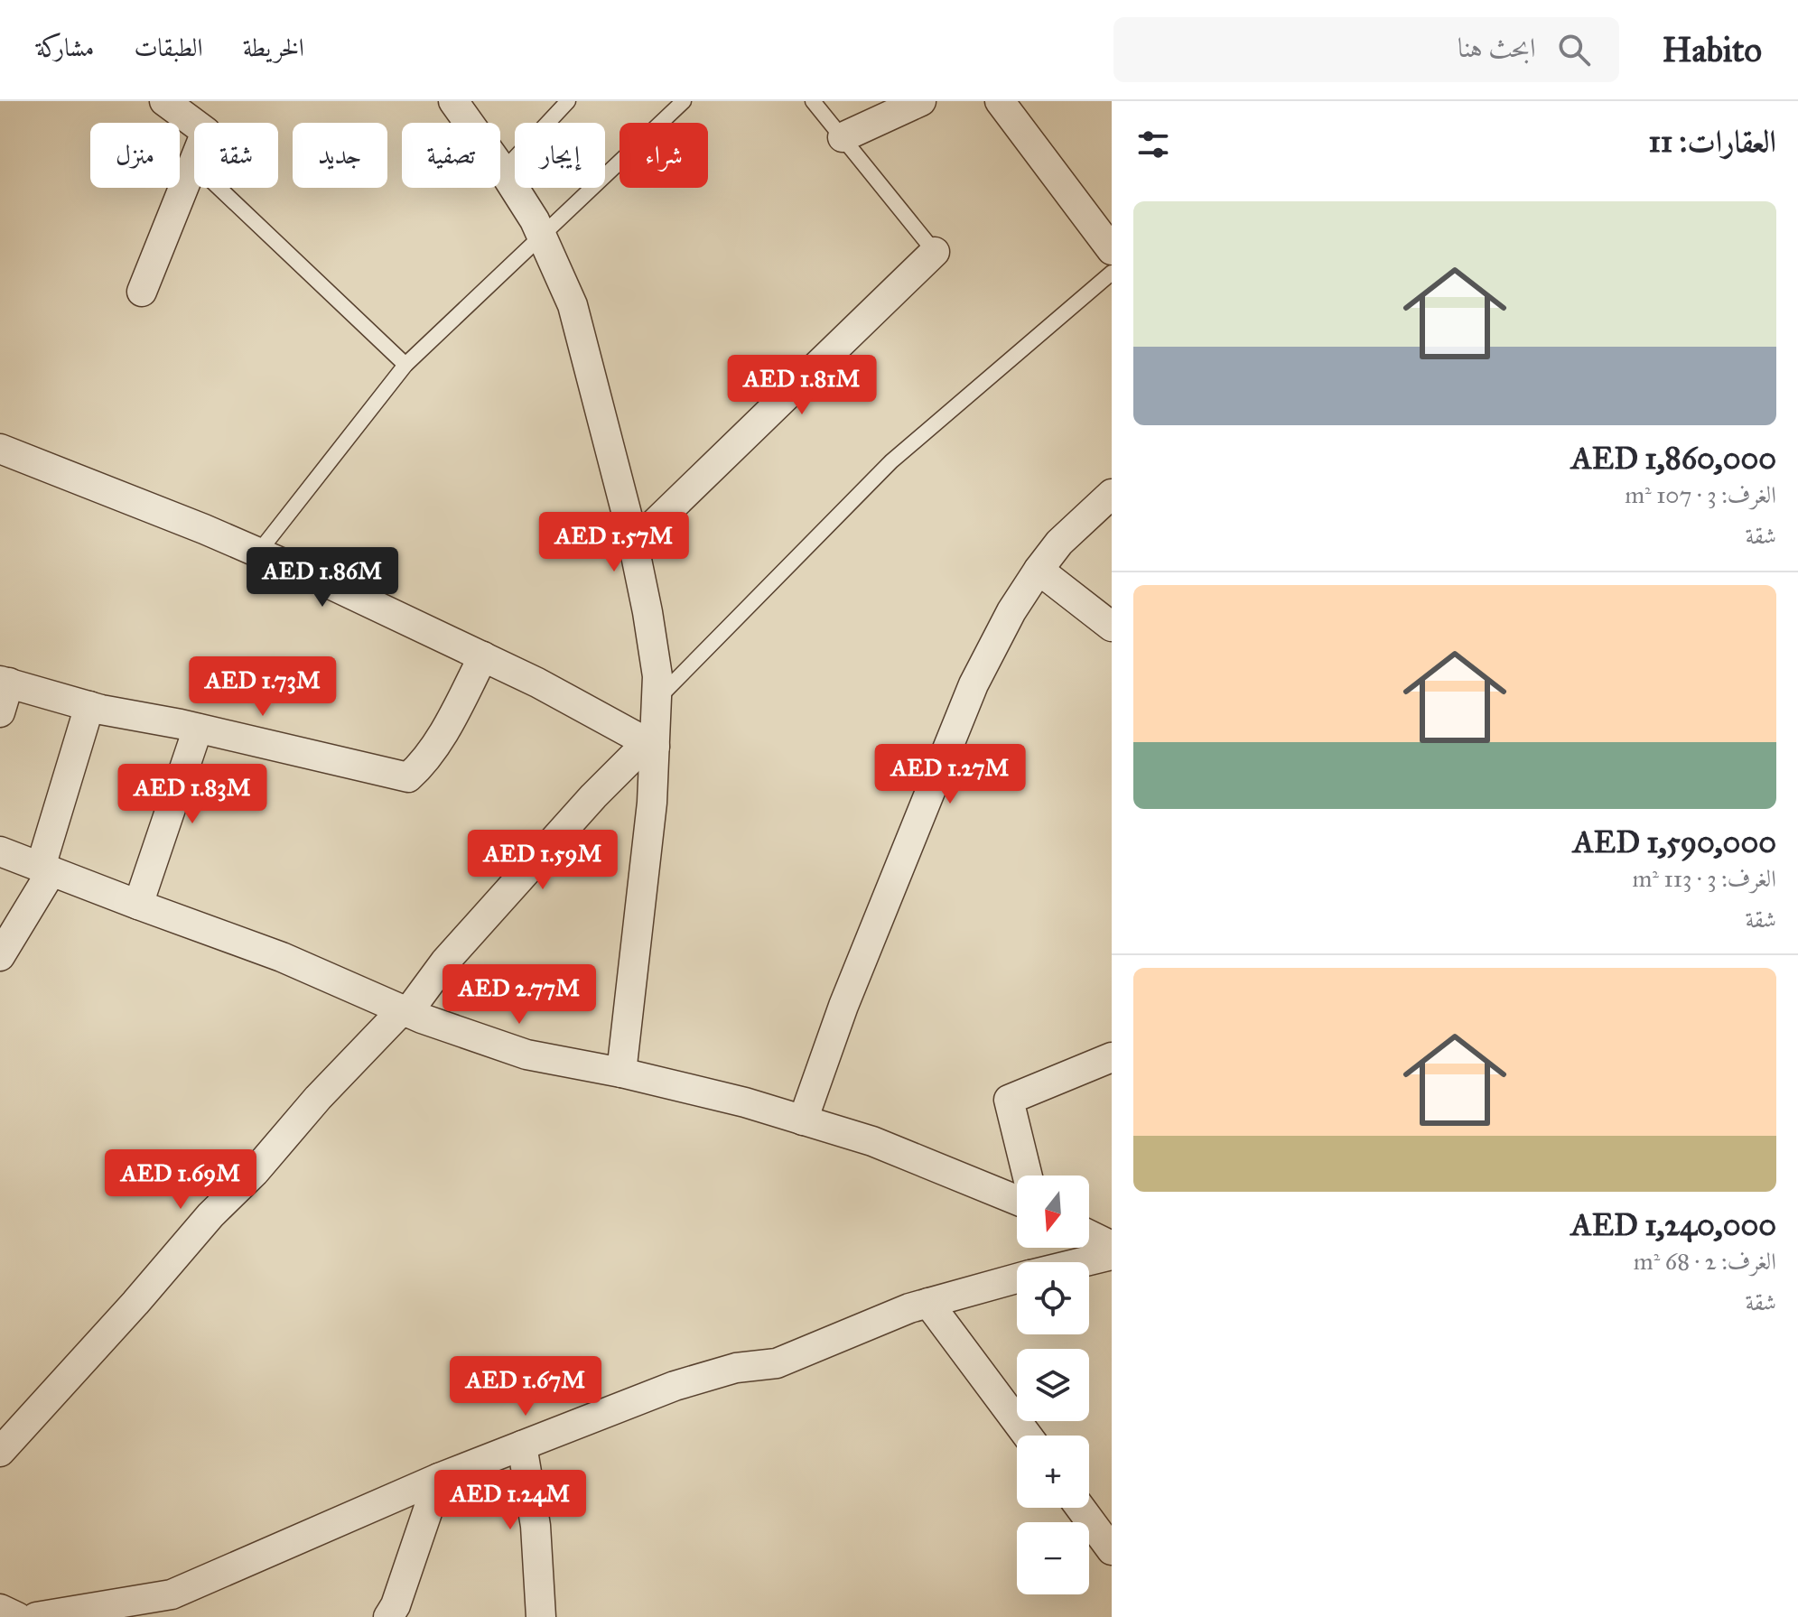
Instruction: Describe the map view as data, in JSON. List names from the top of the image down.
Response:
{
  "north": "bottom",
  "page": {
    "header": "Habito",
    "search": "ابحث هنا",
    "nav": ["الخريطة", "الطبقات", "مشاركة"],
    "heading": "العقارات: 11",
    "chip": [
      "شراء",
      "إيجار",
      "تصفية",
      "جديد",
      "شقة",
      "منزل"
    ],
    "list": [
      {
        "name": "AED 1,860,000",
        "note": "الغرف: 3 · 107 m² · شقة"
      },
      {
        "name": "AED 1,590,000",
        "note": "الغرف: 3 · 113 m² · شقة"
      },
      {
        "name": "AED 1,240,000",
        "note": "الغرف: 2 · 68 m² · شقة"
      }
    ],
    "price": [
      "AED 1.81M",
      "AED 1.57M",
      "AED 1.86M",
      "AED 1.73M",
      "AED 1.27M",
      "AED 1.83M",
      "AED 1.59M",
      "AED 2.77M",
      "AED 1.69M",
      "AED 1.67M",
      "AED 1.24M"
    ],
    "map_buttons": ["+", "−"]
  }
}
